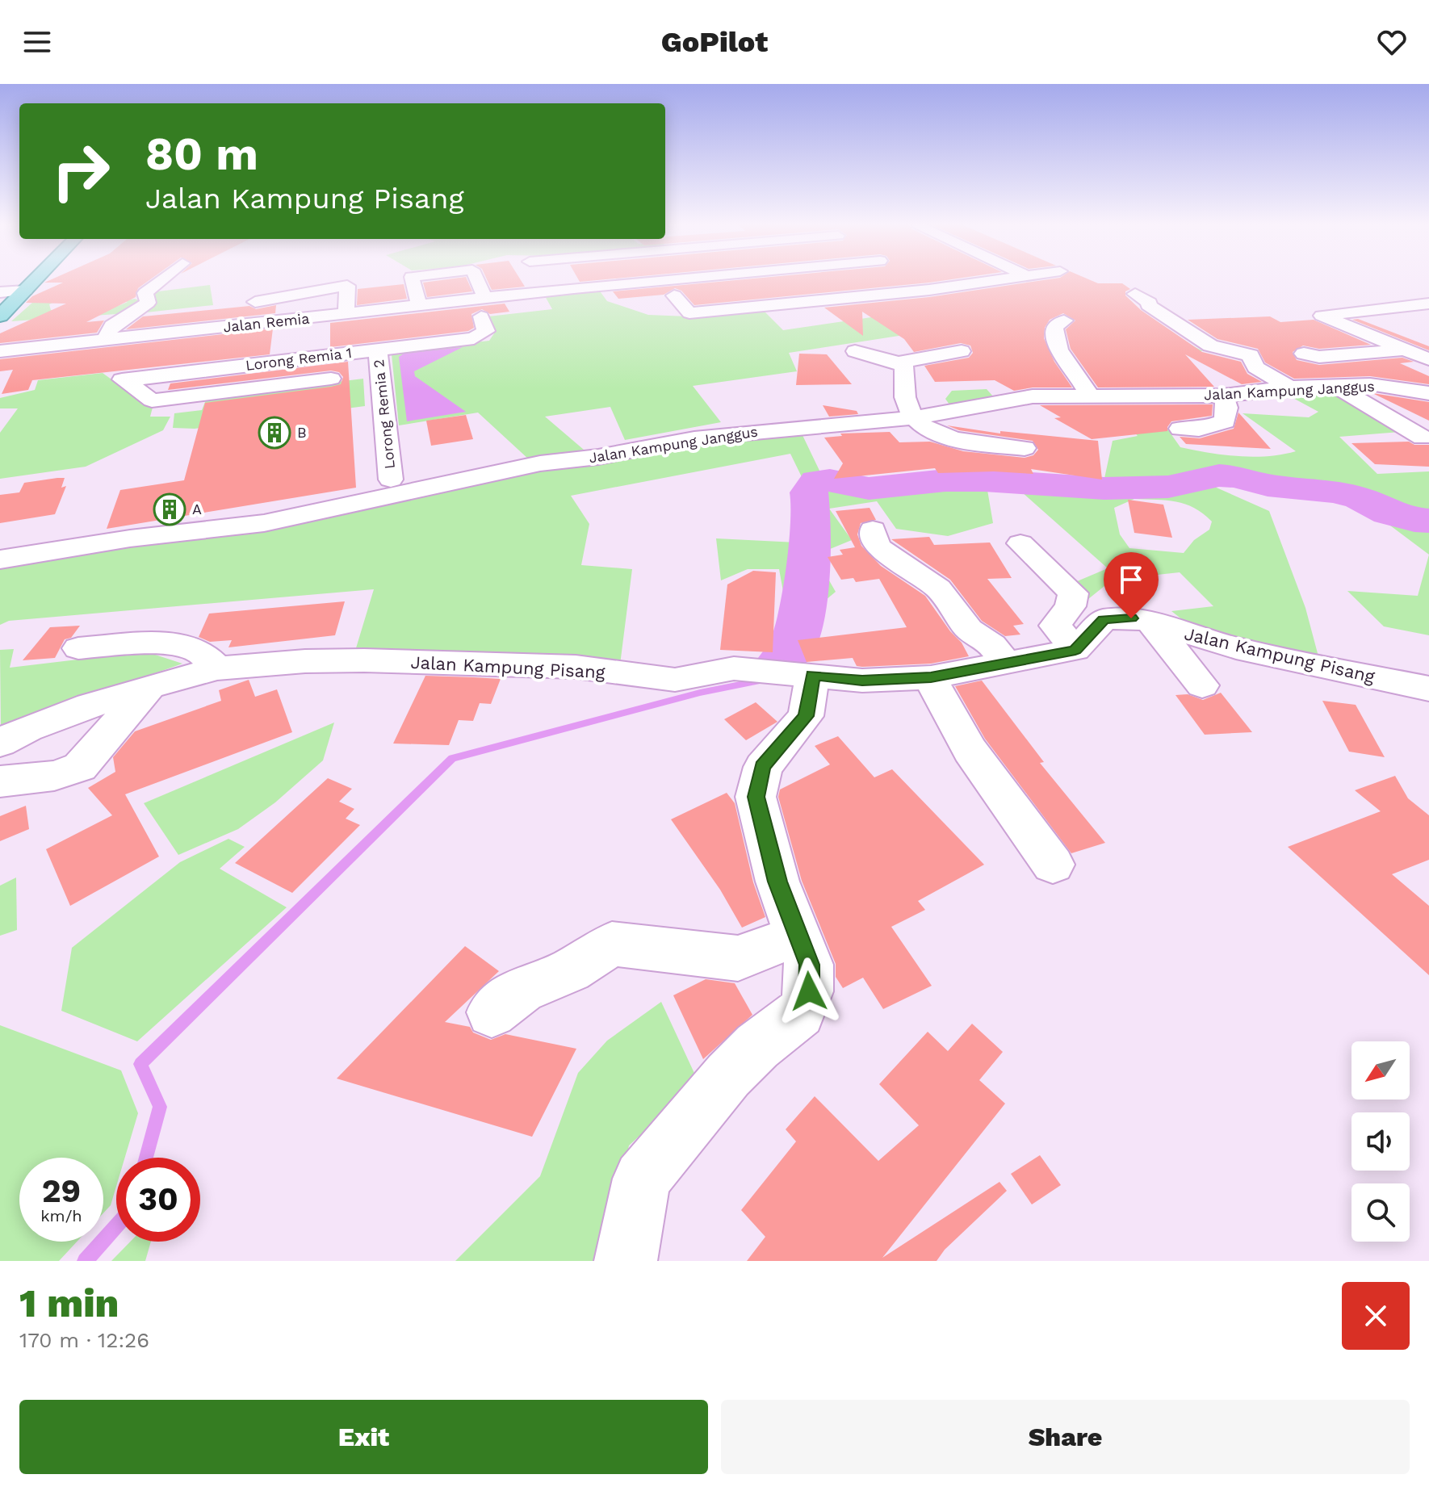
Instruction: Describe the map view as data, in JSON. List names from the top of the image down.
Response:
{
  "streets": {
    "street": [
      "Jalan Remia",
      "Lorong Remia 1",
      "Jalan Kampung Janggus",
      "Lorong Remia 2",
      "Jalan Kampung Pisang"
    ]
  },
  "crossings": [
    ["Lorong Remia 1", "Lorong Remia 2"]
  ],
  "places": {
    "building": ["B", "A"]
  },
  "north": "bottom left",
  "page": {
    "header": "GoPilot",
    "turn": ["80 m", "Jalan Kampung Pisang"],
    "speed": "29 km/h",
    "limit": "30",
    "heading": ["1 min", "170 m · 12:26"],
    "buttons": ["Exit", "Share"]
  }
}
